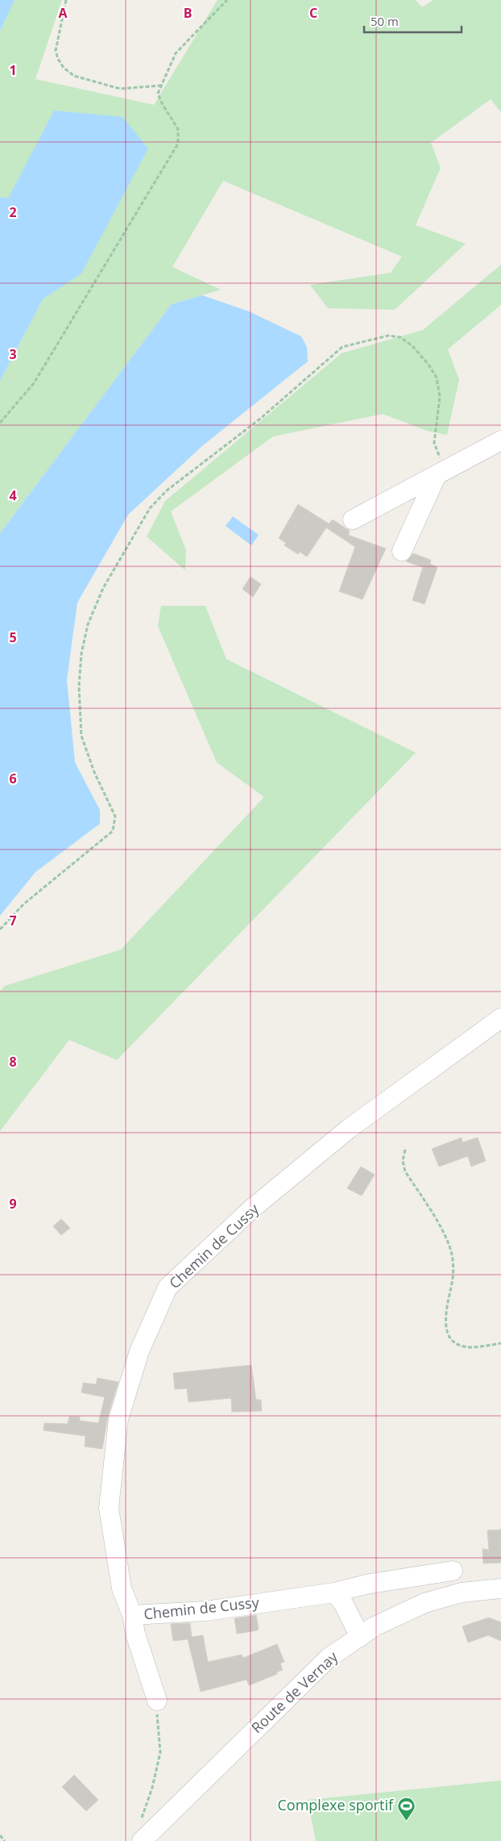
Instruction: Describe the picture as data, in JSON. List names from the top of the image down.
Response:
{
  "streets": {
    "street": ["Chemin de Cussy", "Route de Vernay"]
  },
  "places": {
    "sports": ["Complexe sportif"]
  },
  "scale_bar": "50 m",
  "grid": {
    "columns": ["A", "B", "C"],
    "rows": [
      "1",
      "2",
      "3",
      "4",
      "5",
      "6",
      "7",
      "8",
      "9"
    ]
  }
}
